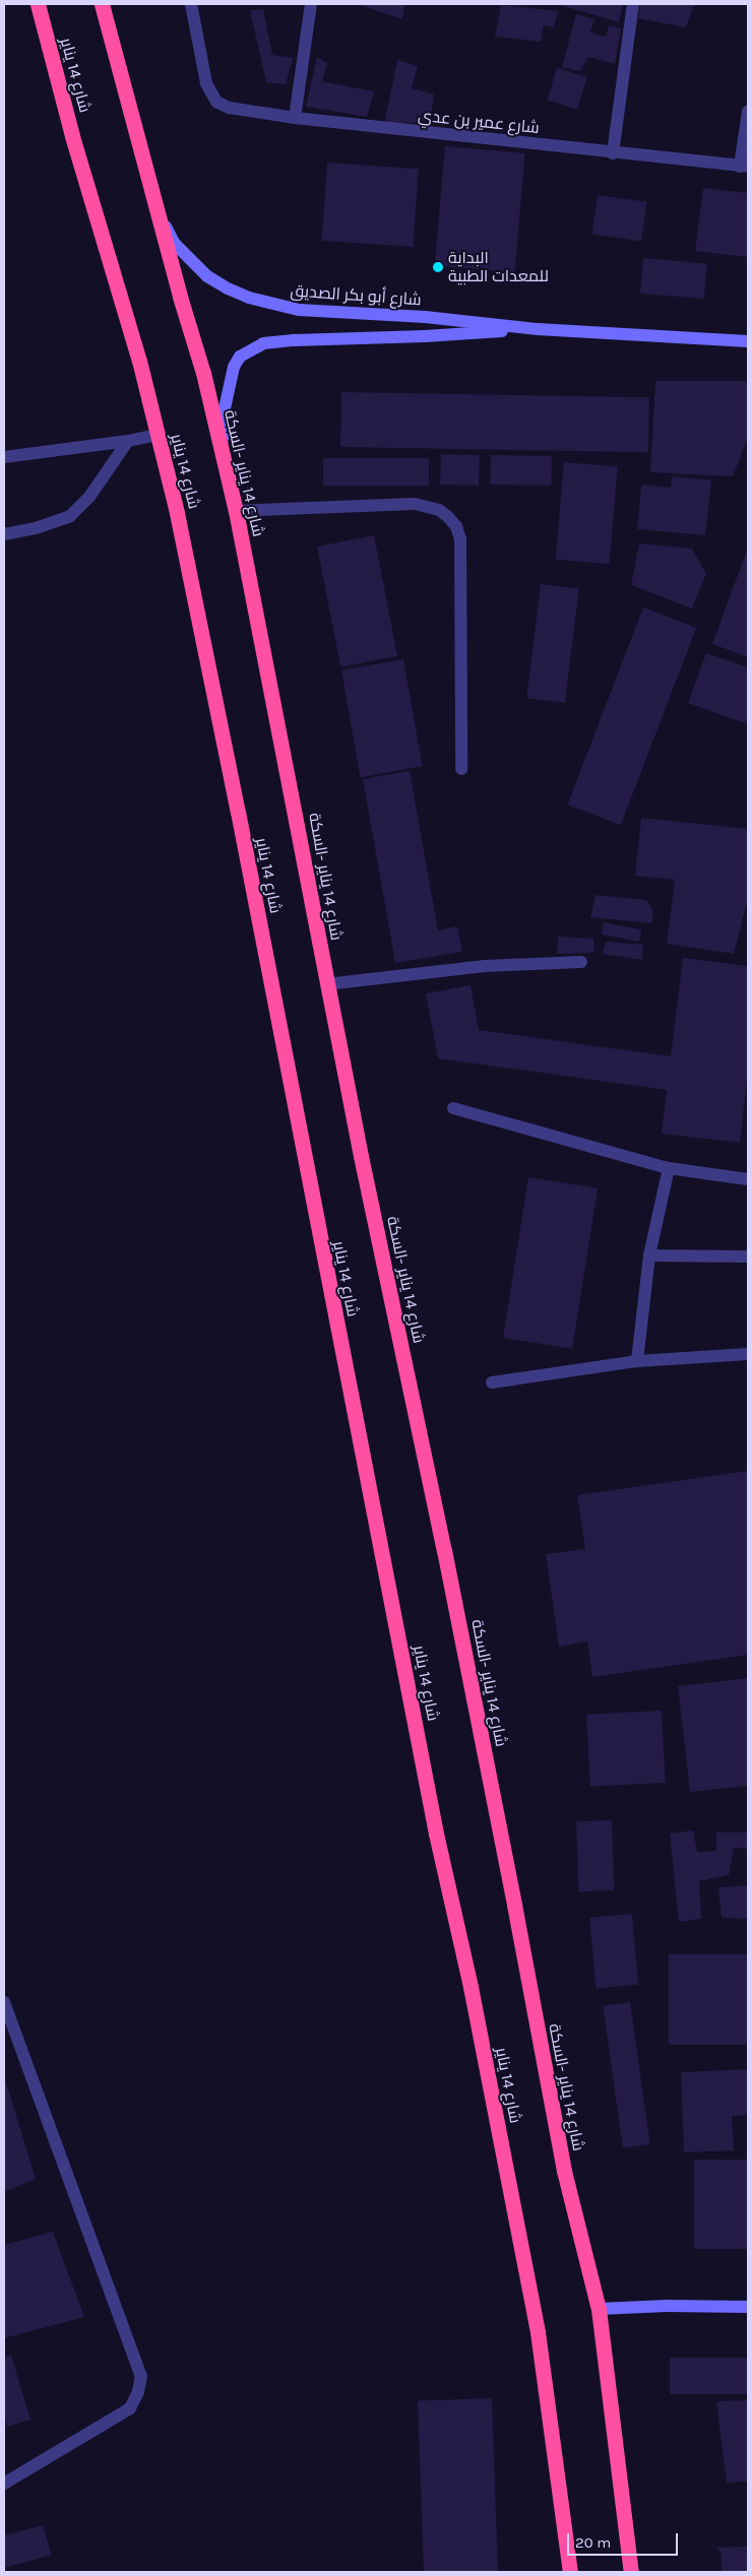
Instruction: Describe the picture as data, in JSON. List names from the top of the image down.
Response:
{
  "streets": {
    "highway": ["شارع 14 يناير", "شارع 14 يناير -السكة"],
    "street": ["شارع عمير بن عدي", "شارع أبو بكر الصديق"]
  },
  "crossings": [
    ["شارع أبو بكر الصديق", "شارع 14 يناير -السكة"]
  ],
  "places": ["البداية للمعدات الطبية"],
  "scale_bar": "20 m"
}
